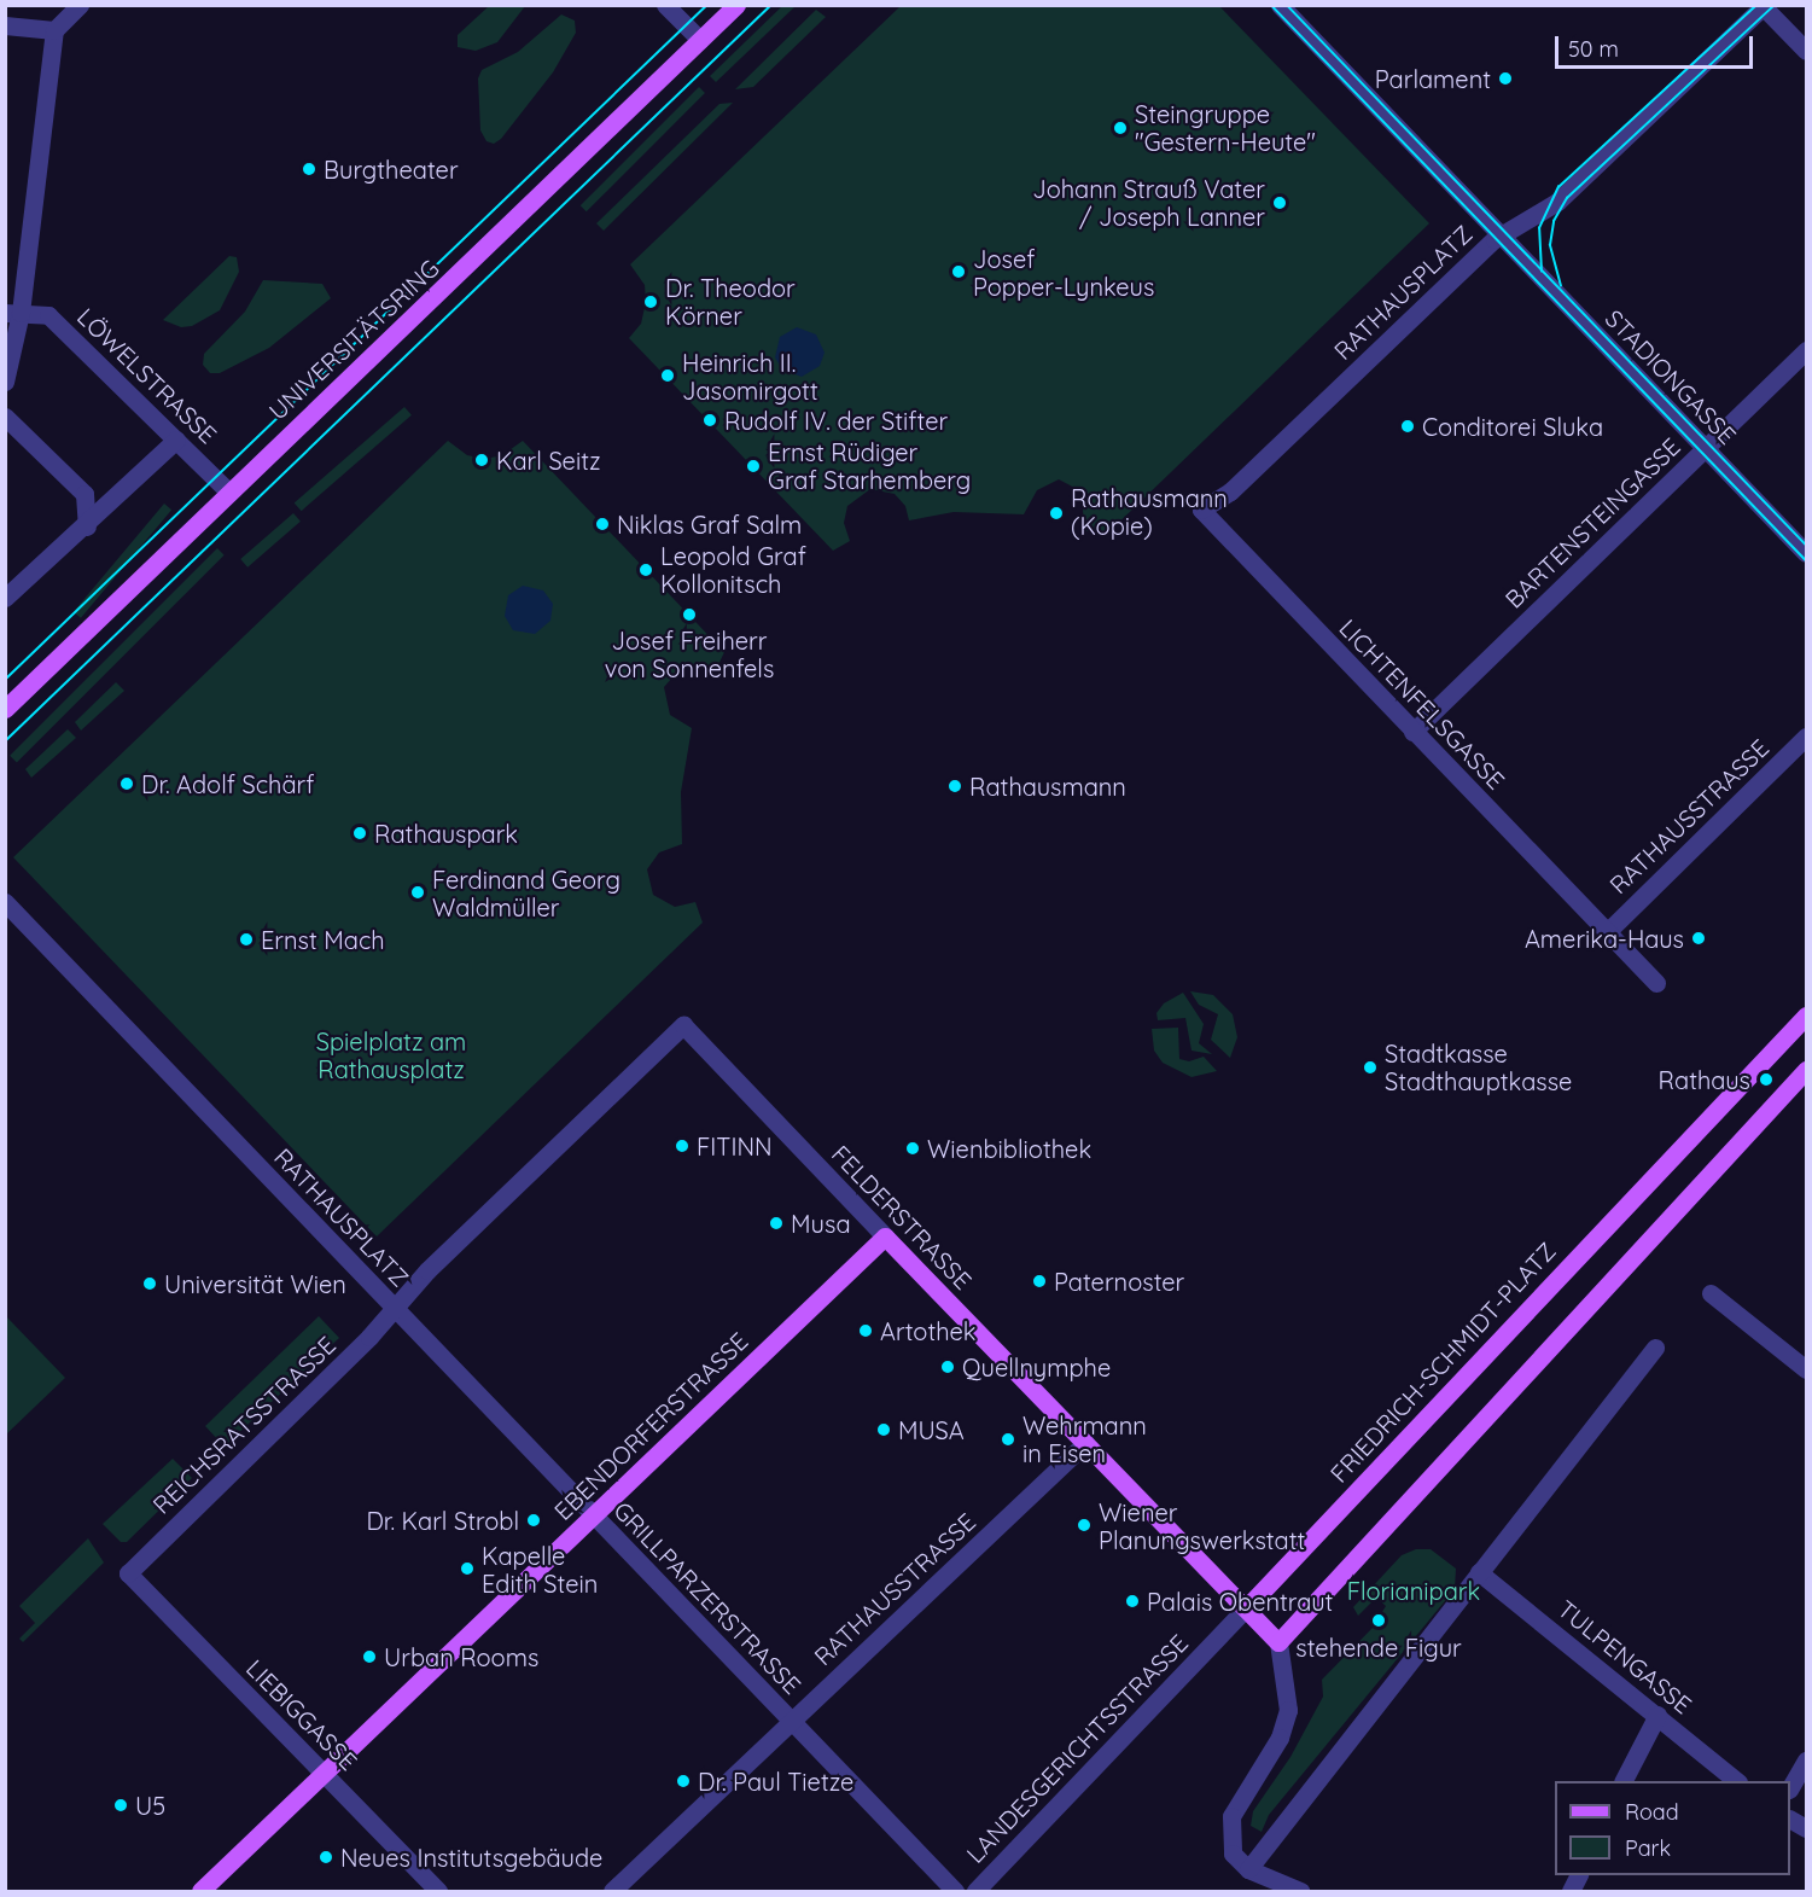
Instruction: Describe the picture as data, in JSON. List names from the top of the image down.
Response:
{
  "streets": {
    "main road": [
      "UNIVERSITÄTSRING",
      "FELDERSTRASSE",
      "FRIEDRICH-SCHMIDT-PLATZ",
      "EBENDORFERSTRASSE"
    ],
    "street": [
      "RATHAUSPLATZ",
      "LÖWELSTRASSE",
      "STADIONGASSE",
      "BARTENSTEINGASSE",
      "LICHTENFELSGASSE",
      "RATHAUSSTRASSE",
      "REICHSRATSSTRASSE",
      "GRILLPARZERSTRASSE",
      "TULPENGASSE",
      "LIEBIGGASSE",
      "LANDESGERICHTSSTRASSE"
    ]
  },
  "crossings": [
    ["RATHAUSPLATZ", "STADIONGASSE"],
    ["RATHAUSPLATZ", "LICHTENFELSGASSE"],
    ["RATHAUSPLATZ", "FELDERSTRASSE"],
    ["RATHAUSPLATZ", "REICHSRATSSTRASSE"],
    ["RATHAUSPLATZ", "GRILLPARZERSTRASSE"],
    ["UNIVERSITÄTSRING", "LÖWELSTRASSE"],
    ["STADIONGASSE", "BARTENSTEINGASSE"],
    ["BARTENSTEINGASSE", "LICHTENFELSGASSE"],
    ["LICHTENFELSGASSE", "RATHAUSSTRASSE"],
    ["RATHAUSSTRASSE", "FELDERSTRASSE"],
    ["RATHAUSSTRASSE", "GRILLPARZERSTRASSE"],
    ["FELDERSTRASSE", "EBENDORFERSTRASSE"],
    ["FRIEDRICH-SCHMIDT-PLATZ", "LANDESGERICHTSSTRASSE"],
    ["REICHSRATSSTRASSE", "GRILLPARZERSTRASSE"],
    ["REICHSRATSSTRASSE", "LIEBIGGASSE"],
    ["EBENDORFERSTRASSE", "GRILLPARZERSTRASSE"],
    ["EBENDORFERSTRASSE", "LIEBIGGASSE"]
  ],
  "parks": ["Spielplatz am Rathausplatz", "Florianipark"],
  "places": [
    "Parlament",
    "Steingruppe \"Gestern-Heute\"",
    "Burgtheater",
    "Johann Strauß Vater / Joseph Lanner",
    "Josef Popper-Lynkeus",
    "Dr. Theodor Körner",
    "Heinrich II. Jasomirgott",
    "Rudolf IV. der Stifter",
    "Conditorei Sluka",
    "Karl Seitz",
    "Ernst Rüdiger Graf Starhemberg",
    "Rathausmann (Kopie)",
    "Niklas Graf Salm",
    "Leopold Graf Kollonitsch",
    "Josef Freiherr von Sonnenfels",
    "Dr. Adolf Schärf",
    "Rathausmann",
    "Rathauspark",
    "Ferdinand Georg Waldmüller",
    "Amerika-Haus",
    "Ernst Mach",
    "Stadtkasse Stadthauptkasse",
    "Rathaus",
    "FITINN",
    "Wienbibliothek",
    "Musa",
    "Paternoster",
    "Universität Wien",
    "Artothek",
    "Quellnymphe",
    "MUSA",
    "Wehrmann in Eisen",
    "Dr. Karl Strobl",
    "Wiener Planungswerkstatt",
    "Kapelle Edith Stein",
    "Palais Obentraut",
    "stehende Figur",
    "Urban Rooms",
    "Dr. Paul Tietze",
    "U5",
    "Neues Institutsgebäude"
  ],
  "legend": ["Road", "Park"],
  "scale_bar": "50 m"
}
